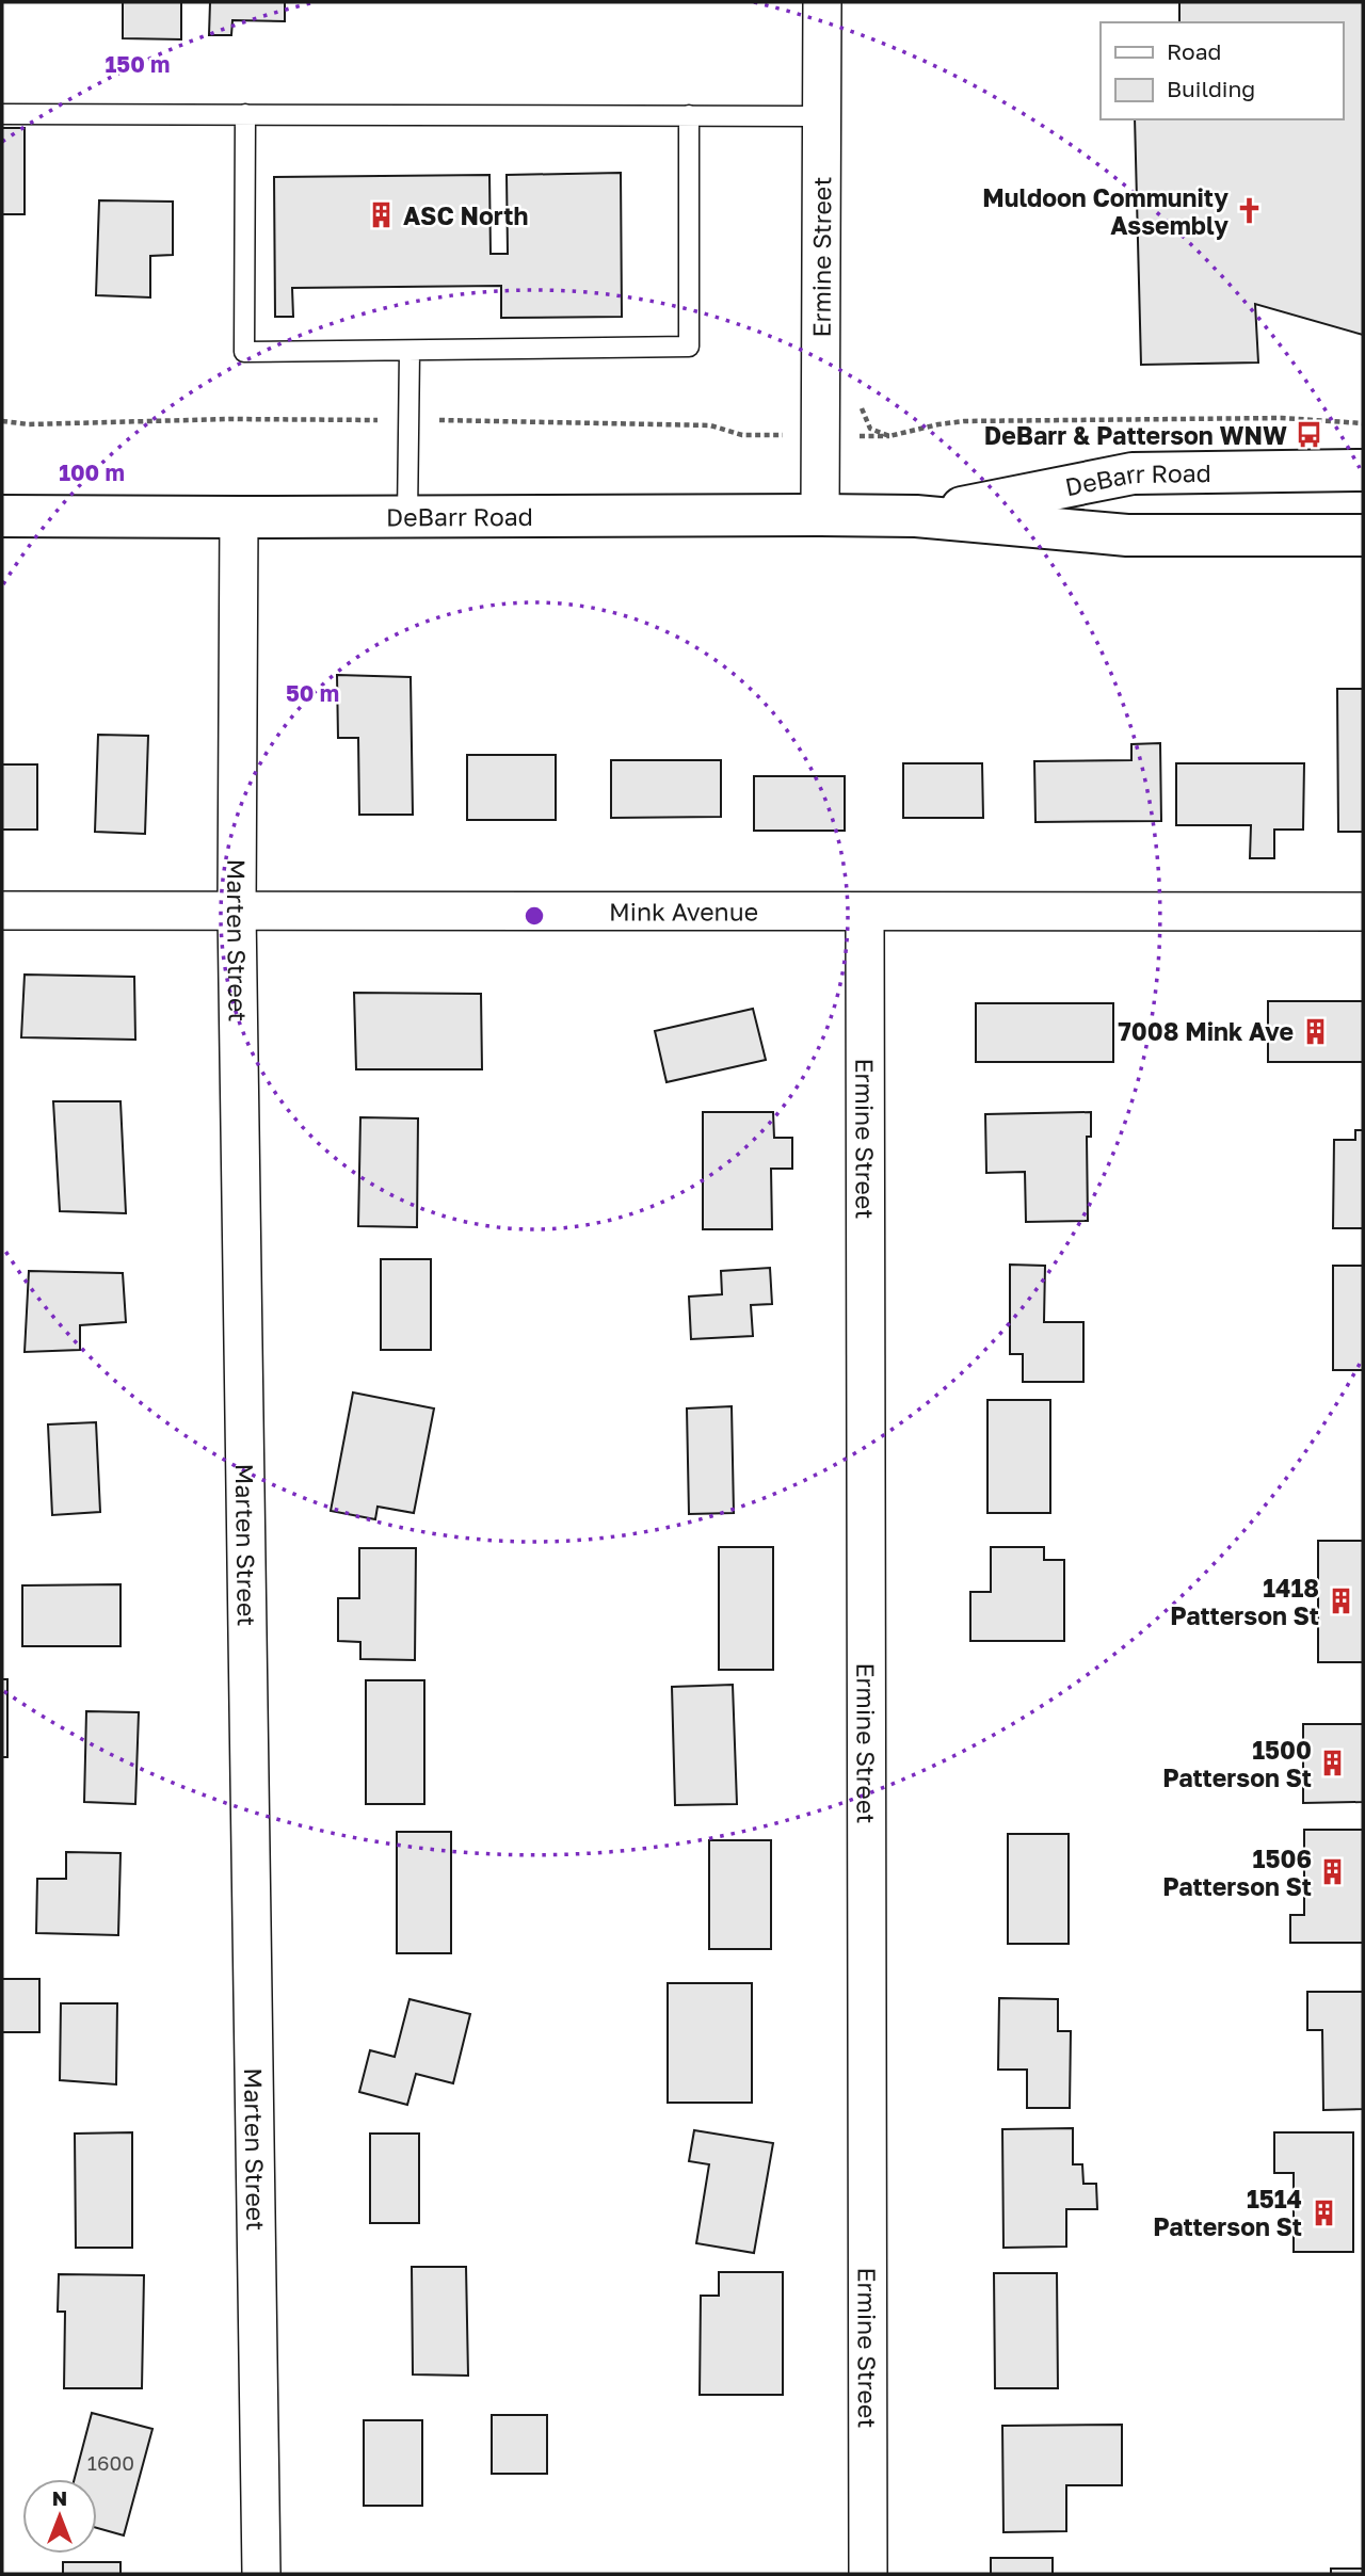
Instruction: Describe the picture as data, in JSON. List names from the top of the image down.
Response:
{
  "streets": {
    "main road": ["DeBarr Road"],
    "street": ["Ermine Street", "Mink Avenue", "Marten Street"]
  },
  "crossings": [
    ["Ermine Street", "DeBarr Road"],
    ["Ermine Street", "Mink Avenue"],
    ["DeBarr Road", "Marten Street"],
    ["Mink Avenue", "Marten Street"]
  ],
  "places": {
    "church": ["Muldoon Community Assembly"],
    "building": [
      "ASC North",
      "7008 Mink Ave",
      "1418 Patterson St",
      "1500 Patterson St",
      "1506 Patterson St",
      "1514 Patterson St"
    ],
    "bus stop": ["DeBarr & Patterson WNW"]
  },
  "house_numbers": ["1600"],
  "legend": ["Road", "Building"],
  "north": "top",
  "rings": ["150 m", "100 m", "50 m"]
}
